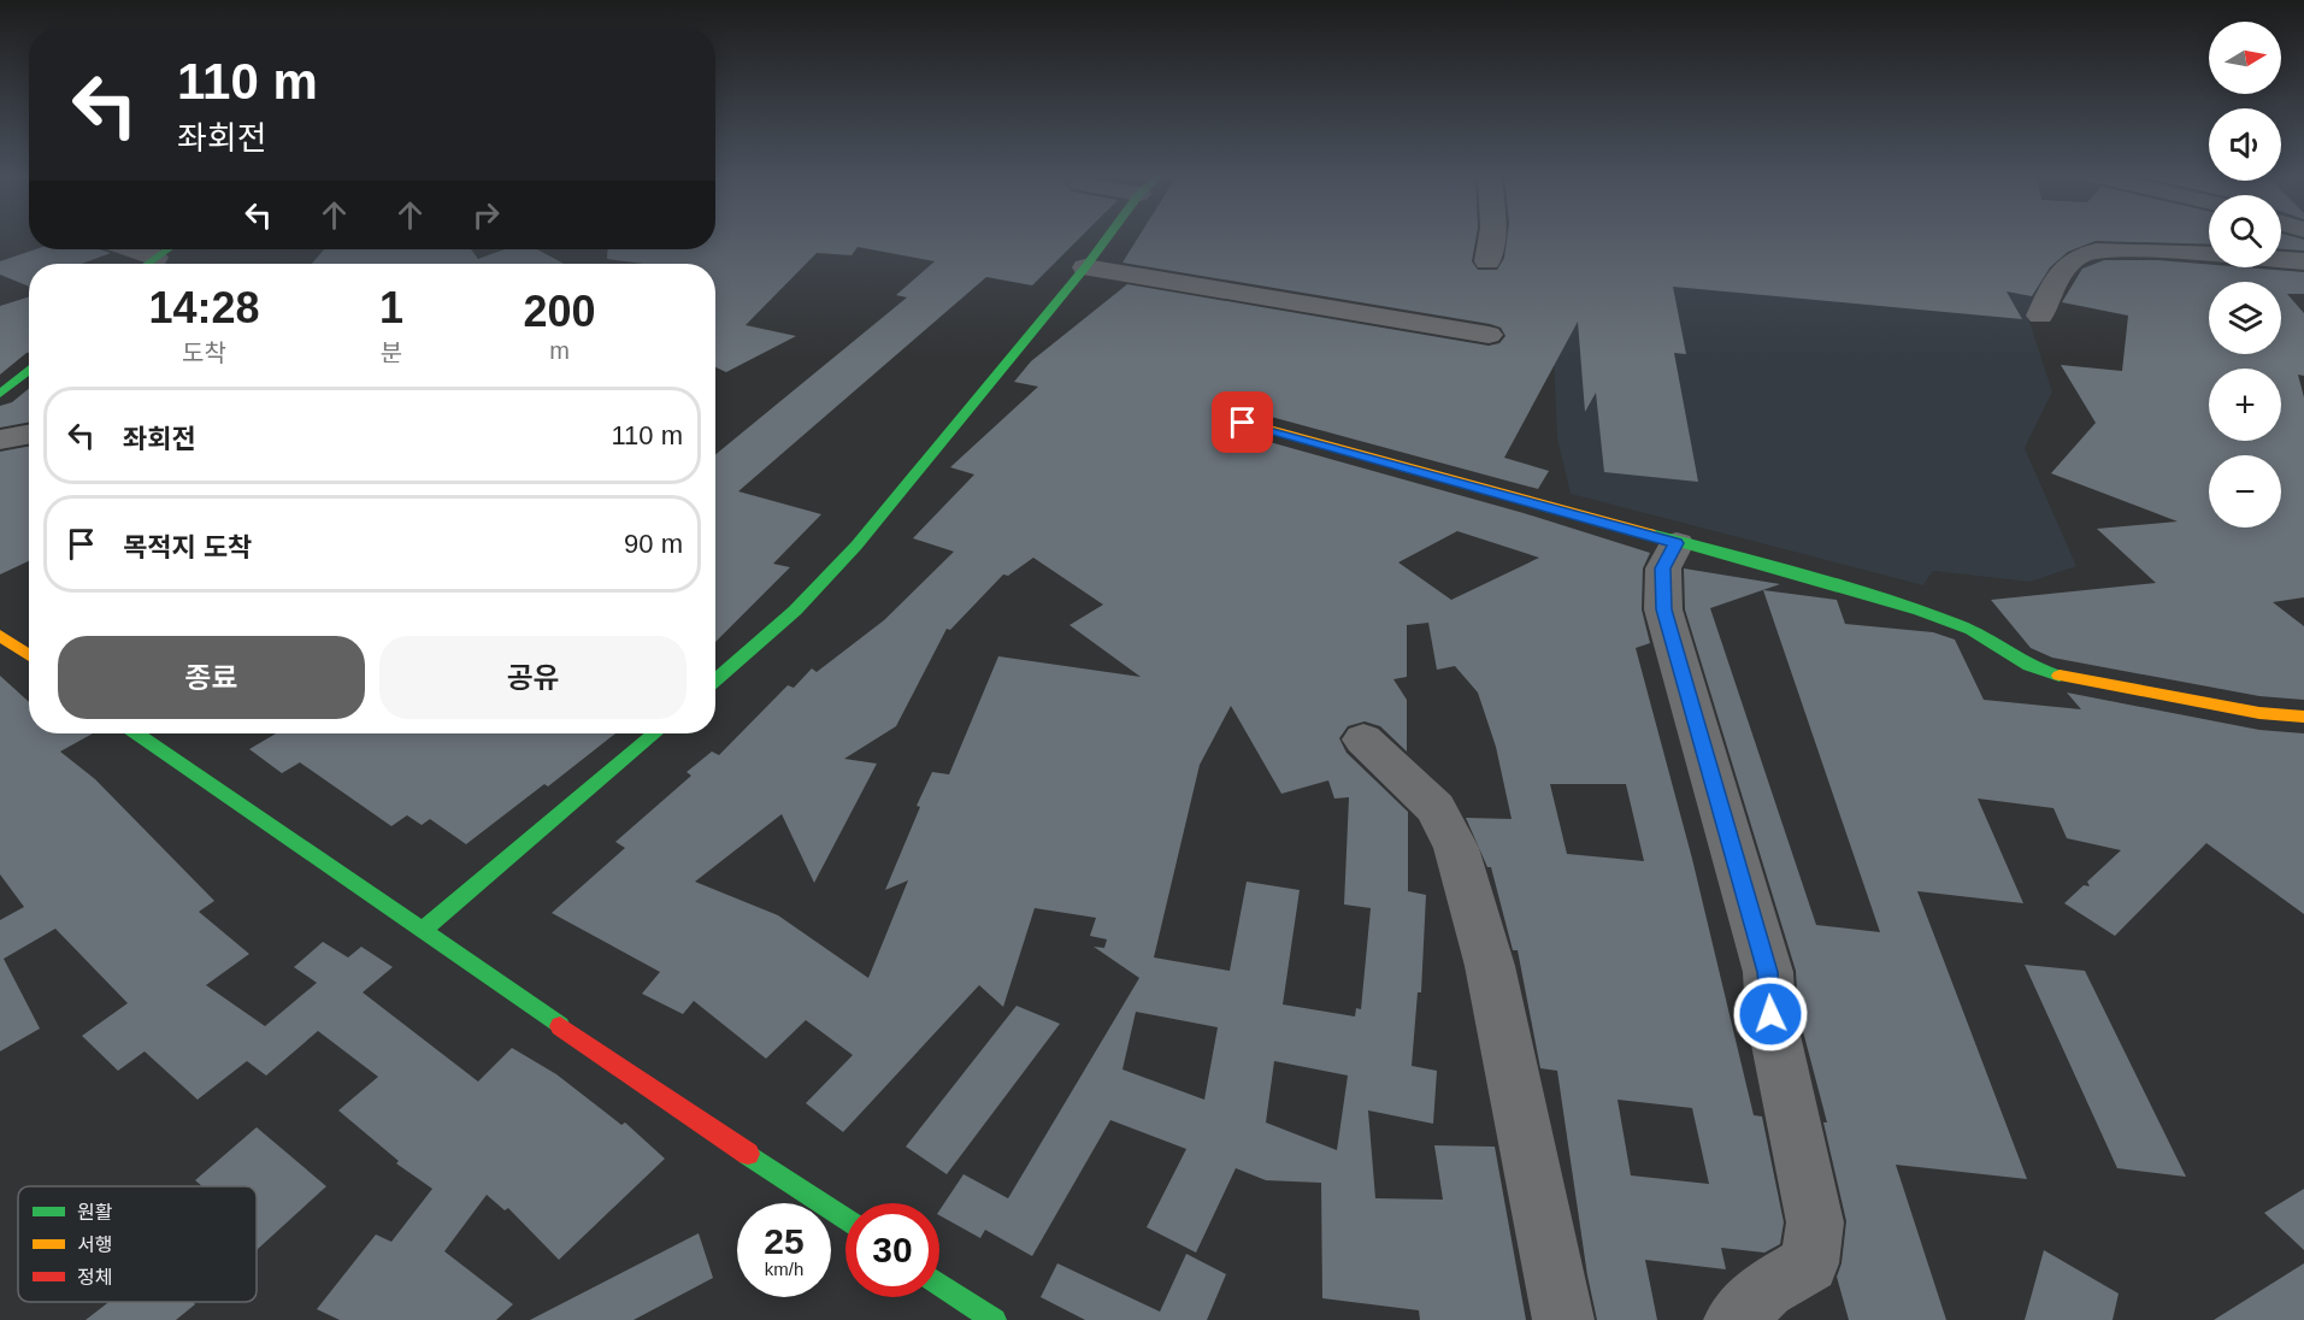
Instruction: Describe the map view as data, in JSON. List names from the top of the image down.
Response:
{
  "legend": ["원활", "서행", "정체"],
  "north": "right",
  "page": {
    "map_buttons": ["+", "−"],
    "turn": ["110 m", "좌회전"],
    "eta": [
      "14:28",
      "도착",
      "1",
      "분",
      "200",
      "m"
    ],
    "list": [
      {
        "name": "좌회전",
        "value": "110 m"
      },
      {
        "name": "목적지 도착",
        "value": "90 m"
      }
    ],
    "buttons": ["종료", "공유"],
    "speed": "25 km/h",
    "limit": "30"
  }
}
